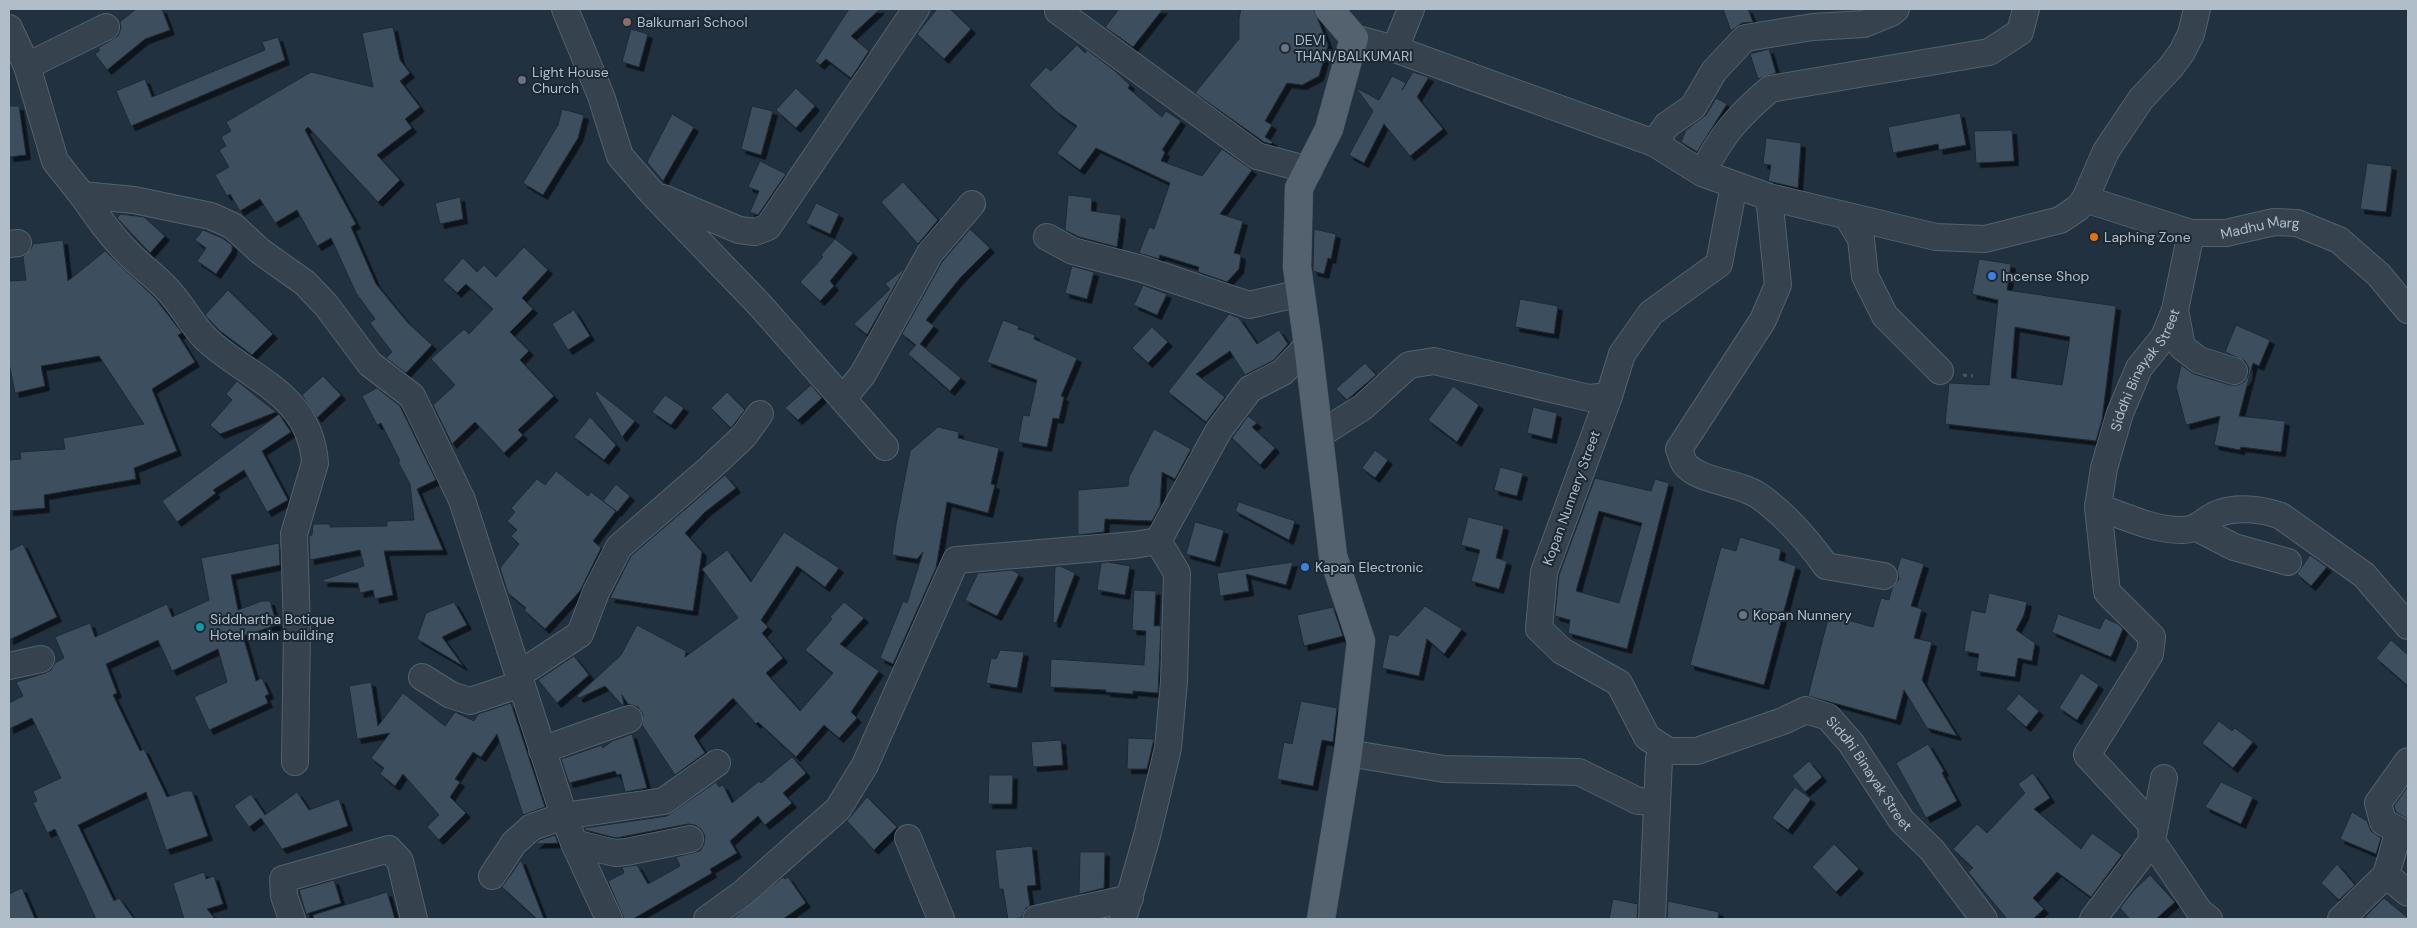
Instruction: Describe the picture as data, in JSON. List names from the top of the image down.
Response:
{
  "streets": {
    "street": ["Madhu Marg", "Siddhi Binayak Street", "Kopan Nunnery Street"]
  },
  "crossings": [
    ["Madhu Marg", "Siddhi Binayak Street"],
    ["Siddhi Binayak Street", "Kopan Nunnery Street"]
  ],
  "places": [
    "Balkumari School",
    "DEVI THAN/BALKUMARI",
    "Light House Church",
    "Laphing Zone",
    "Incense Shop",
    "Kapan Electronic",
    "Kopan Nunnery",
    "Siddhartha Botique Hotel main building"
  ]
}
